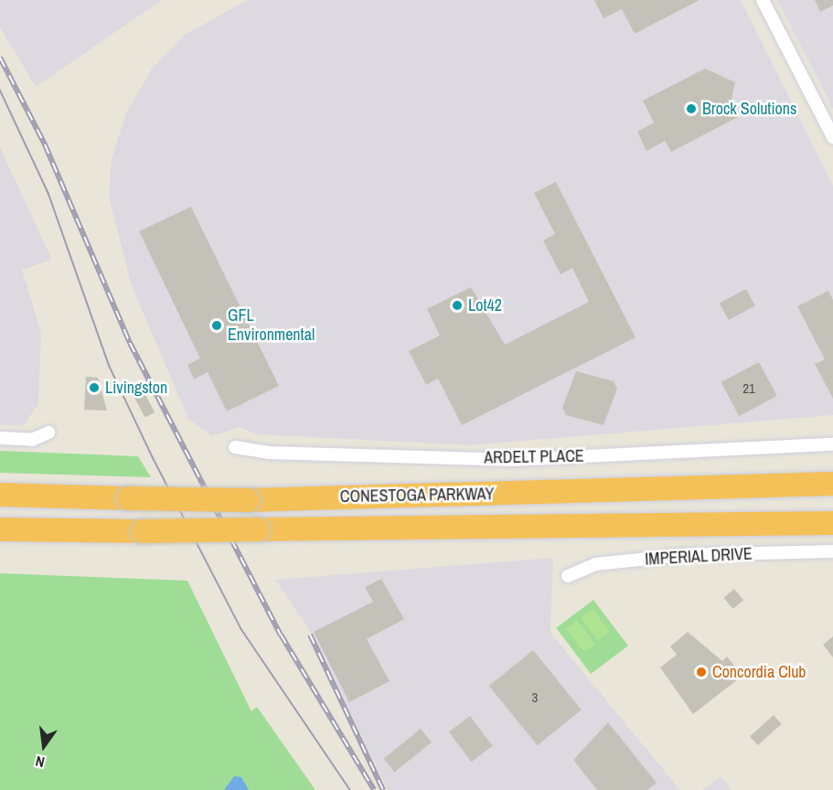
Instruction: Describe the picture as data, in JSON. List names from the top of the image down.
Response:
{
  "streets": {
    "highway": ["CONESTOGA PARKWAY"],
    "street": ["ARDELT PLACE", "IMPERIAL DRIVE"]
  },
  "places": [
    "Brock Solutions",
    "Lot42",
    "GFL Environmental",
    "Livingston",
    "Concordia Club"
  ],
  "house_numbers": ["21", "3"],
  "north": "bottom"
}
